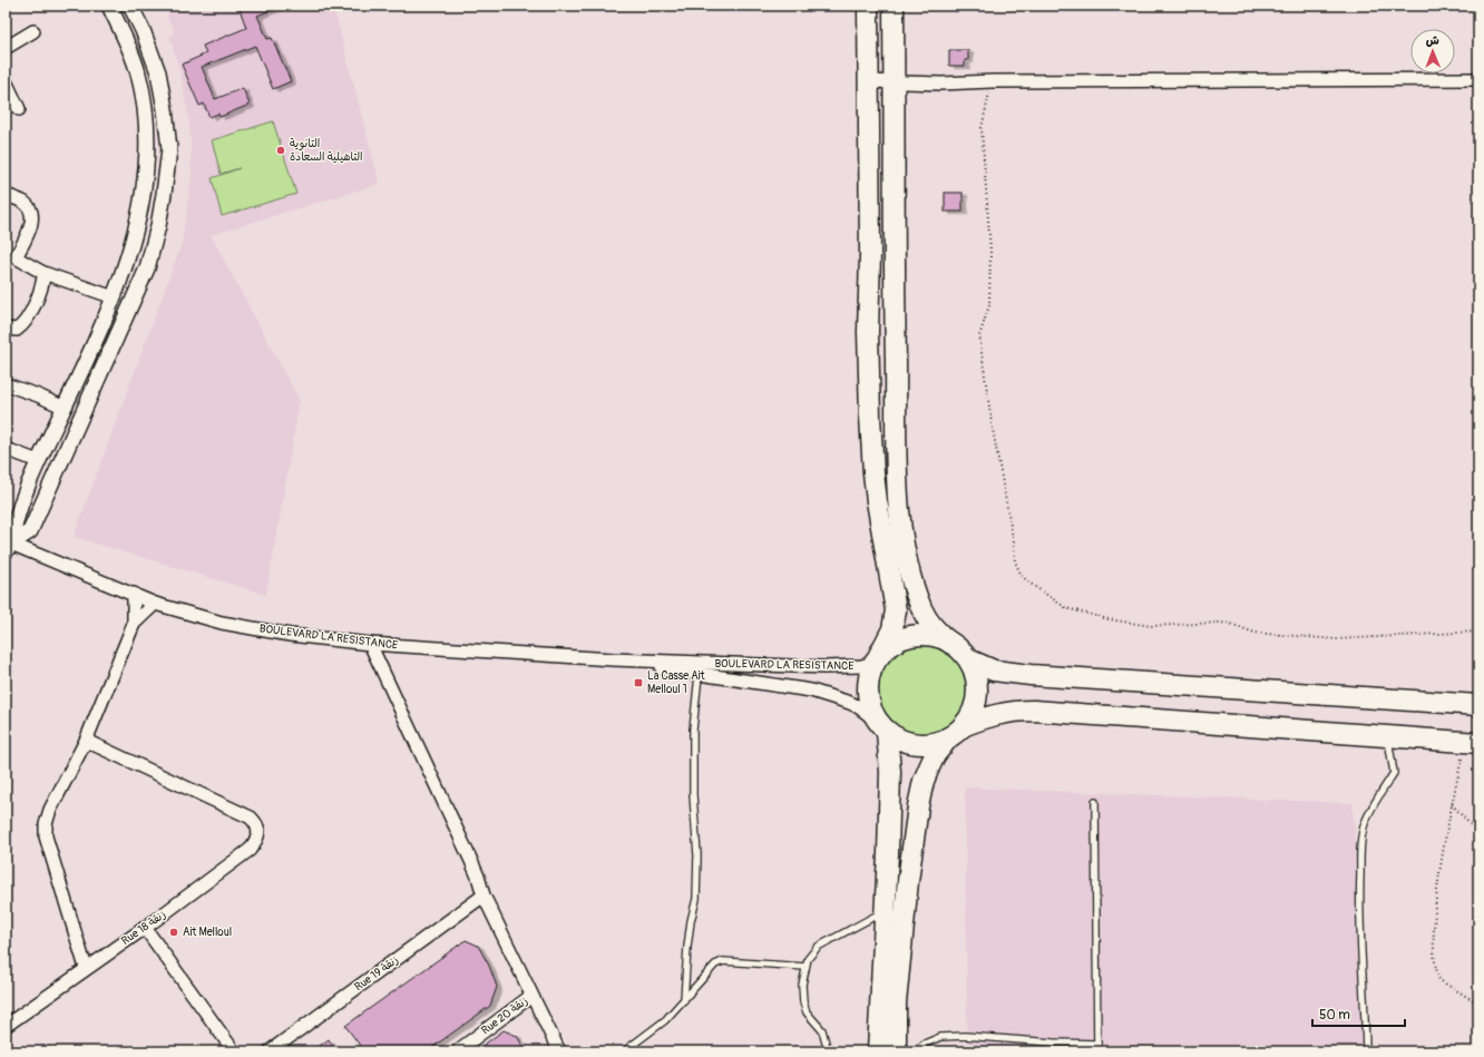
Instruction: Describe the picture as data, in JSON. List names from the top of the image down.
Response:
{
  "streets": {
    "street": [
      "BOULEVARD LA RESISTANCE",
      "Rue 18 زنقة",
      "Rue 19 زنقة",
      "Rue 20 زنقة"
    ]
  },
  "places": {
    "other": ["التانوية التاهيلية السعادة", "Ait Melloul"],
    "transit": ["La Casse Ait Melloul 1"]
  },
  "scale_bar": "50 m",
  "north": "top"
}
